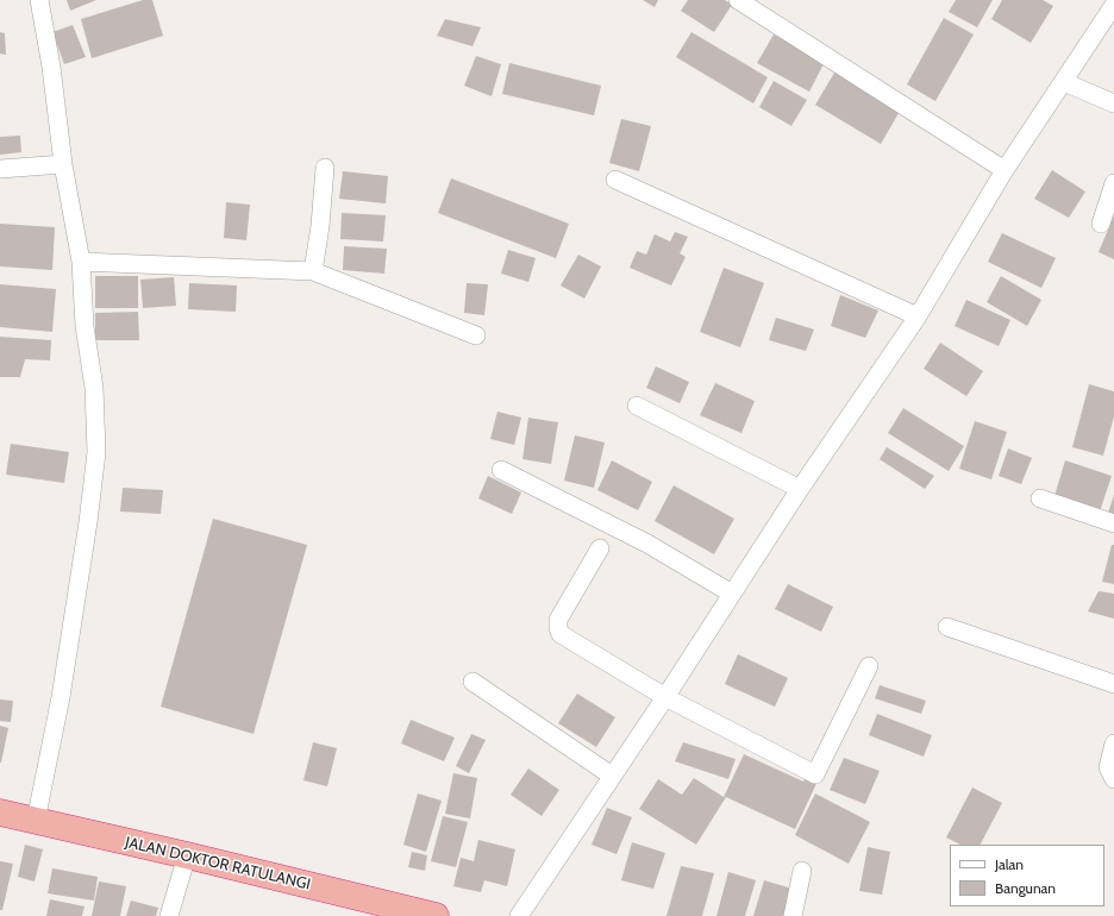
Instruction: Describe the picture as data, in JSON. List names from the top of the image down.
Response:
{
  "streets": {
    "highway": ["JALAN DOKTOR RATULANGI"]
  },
  "legend": ["Jalan", "Bangunan"]
}
